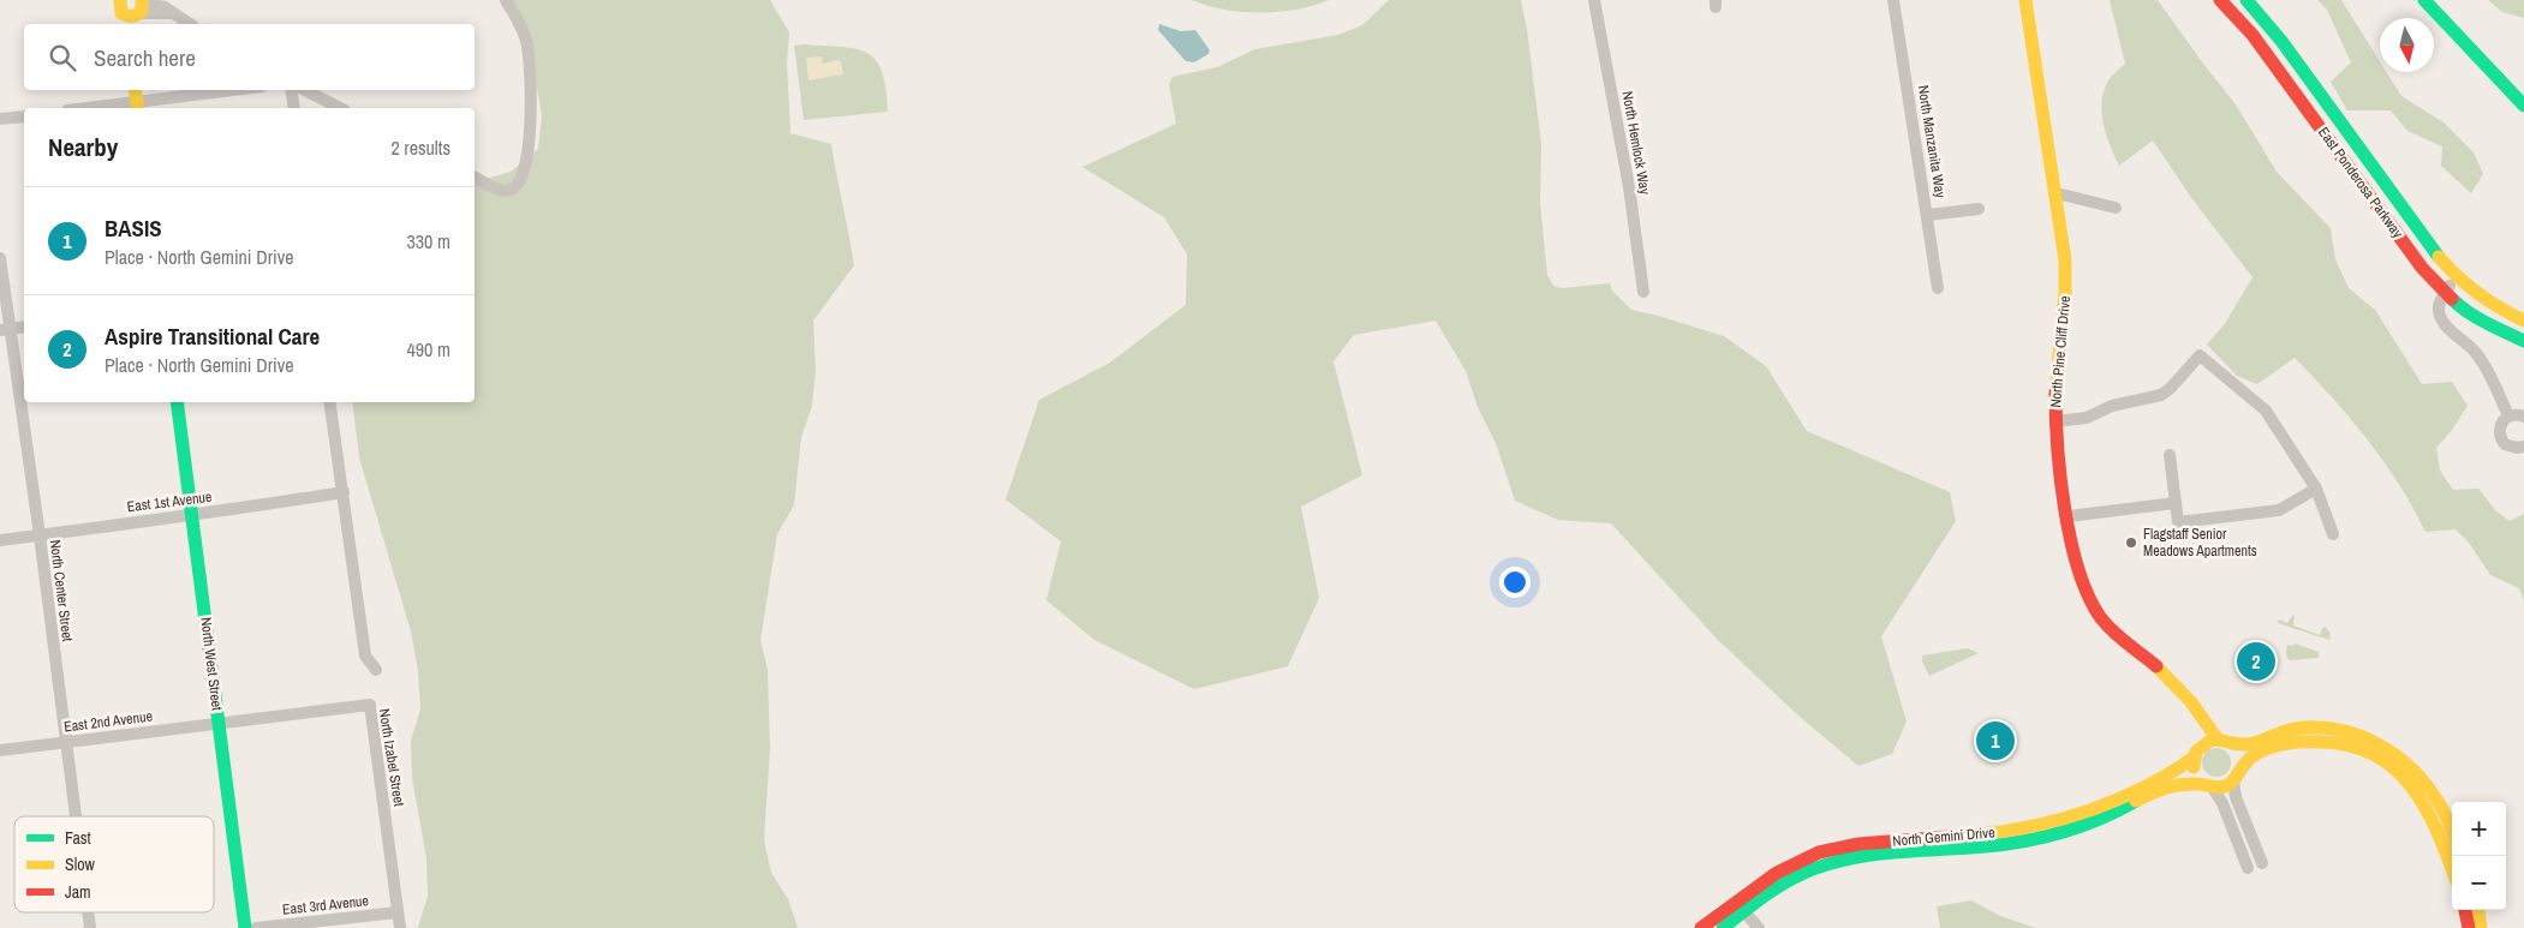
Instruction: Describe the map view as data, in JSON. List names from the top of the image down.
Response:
{
  "streets": {
    "street": [
      "North Manzanita Way",
      "North Hemlock Way",
      "East Ponderosa Parkway",
      "North Pine Cliff Drive",
      "East 1st Avenue",
      "North Center Street",
      "North West Street",
      "East 2nd Avenue",
      "North Izabel Street",
      "North Gemini Drive",
      "East 3rd Avenue"
    ]
  },
  "crossings": [
    ["North Pine Cliff Drive", "North Gemini Drive"],
    ["East 1st Avenue", "North Center Street"],
    ["East 1st Avenue", "North West Street"],
    ["North Center Street", "East 2nd Avenue"],
    ["North West Street", "East 2nd Avenue"],
    ["North West Street", "North Izabel Street"],
    ["East 2nd Avenue", "North Izabel Street"],
    ["North Izabel Street", "East 3rd Avenue"]
  ],
  "places": ["Flagstaff Senior Meadows Apartments"],
  "legend": ["Fast", "Slow", "Jam"],
  "north": "bottom",
  "page": {
    "search": "Search here",
    "heading": ["Nearby", "2 results"],
    "list": [
      {
        "mark": "1",
        "name": "BASIS",
        "note": "Place · North Gemini Drive",
        "value": "330 m"
      },
      {
        "mark": "2",
        "name": "Aspire Transitional Care",
        "note": "Place · North Gemini Drive",
        "value": "490 m"
      }
    ],
    "pins": ["2", "1"],
    "map_buttons": ["+", "−"]
  }
}
